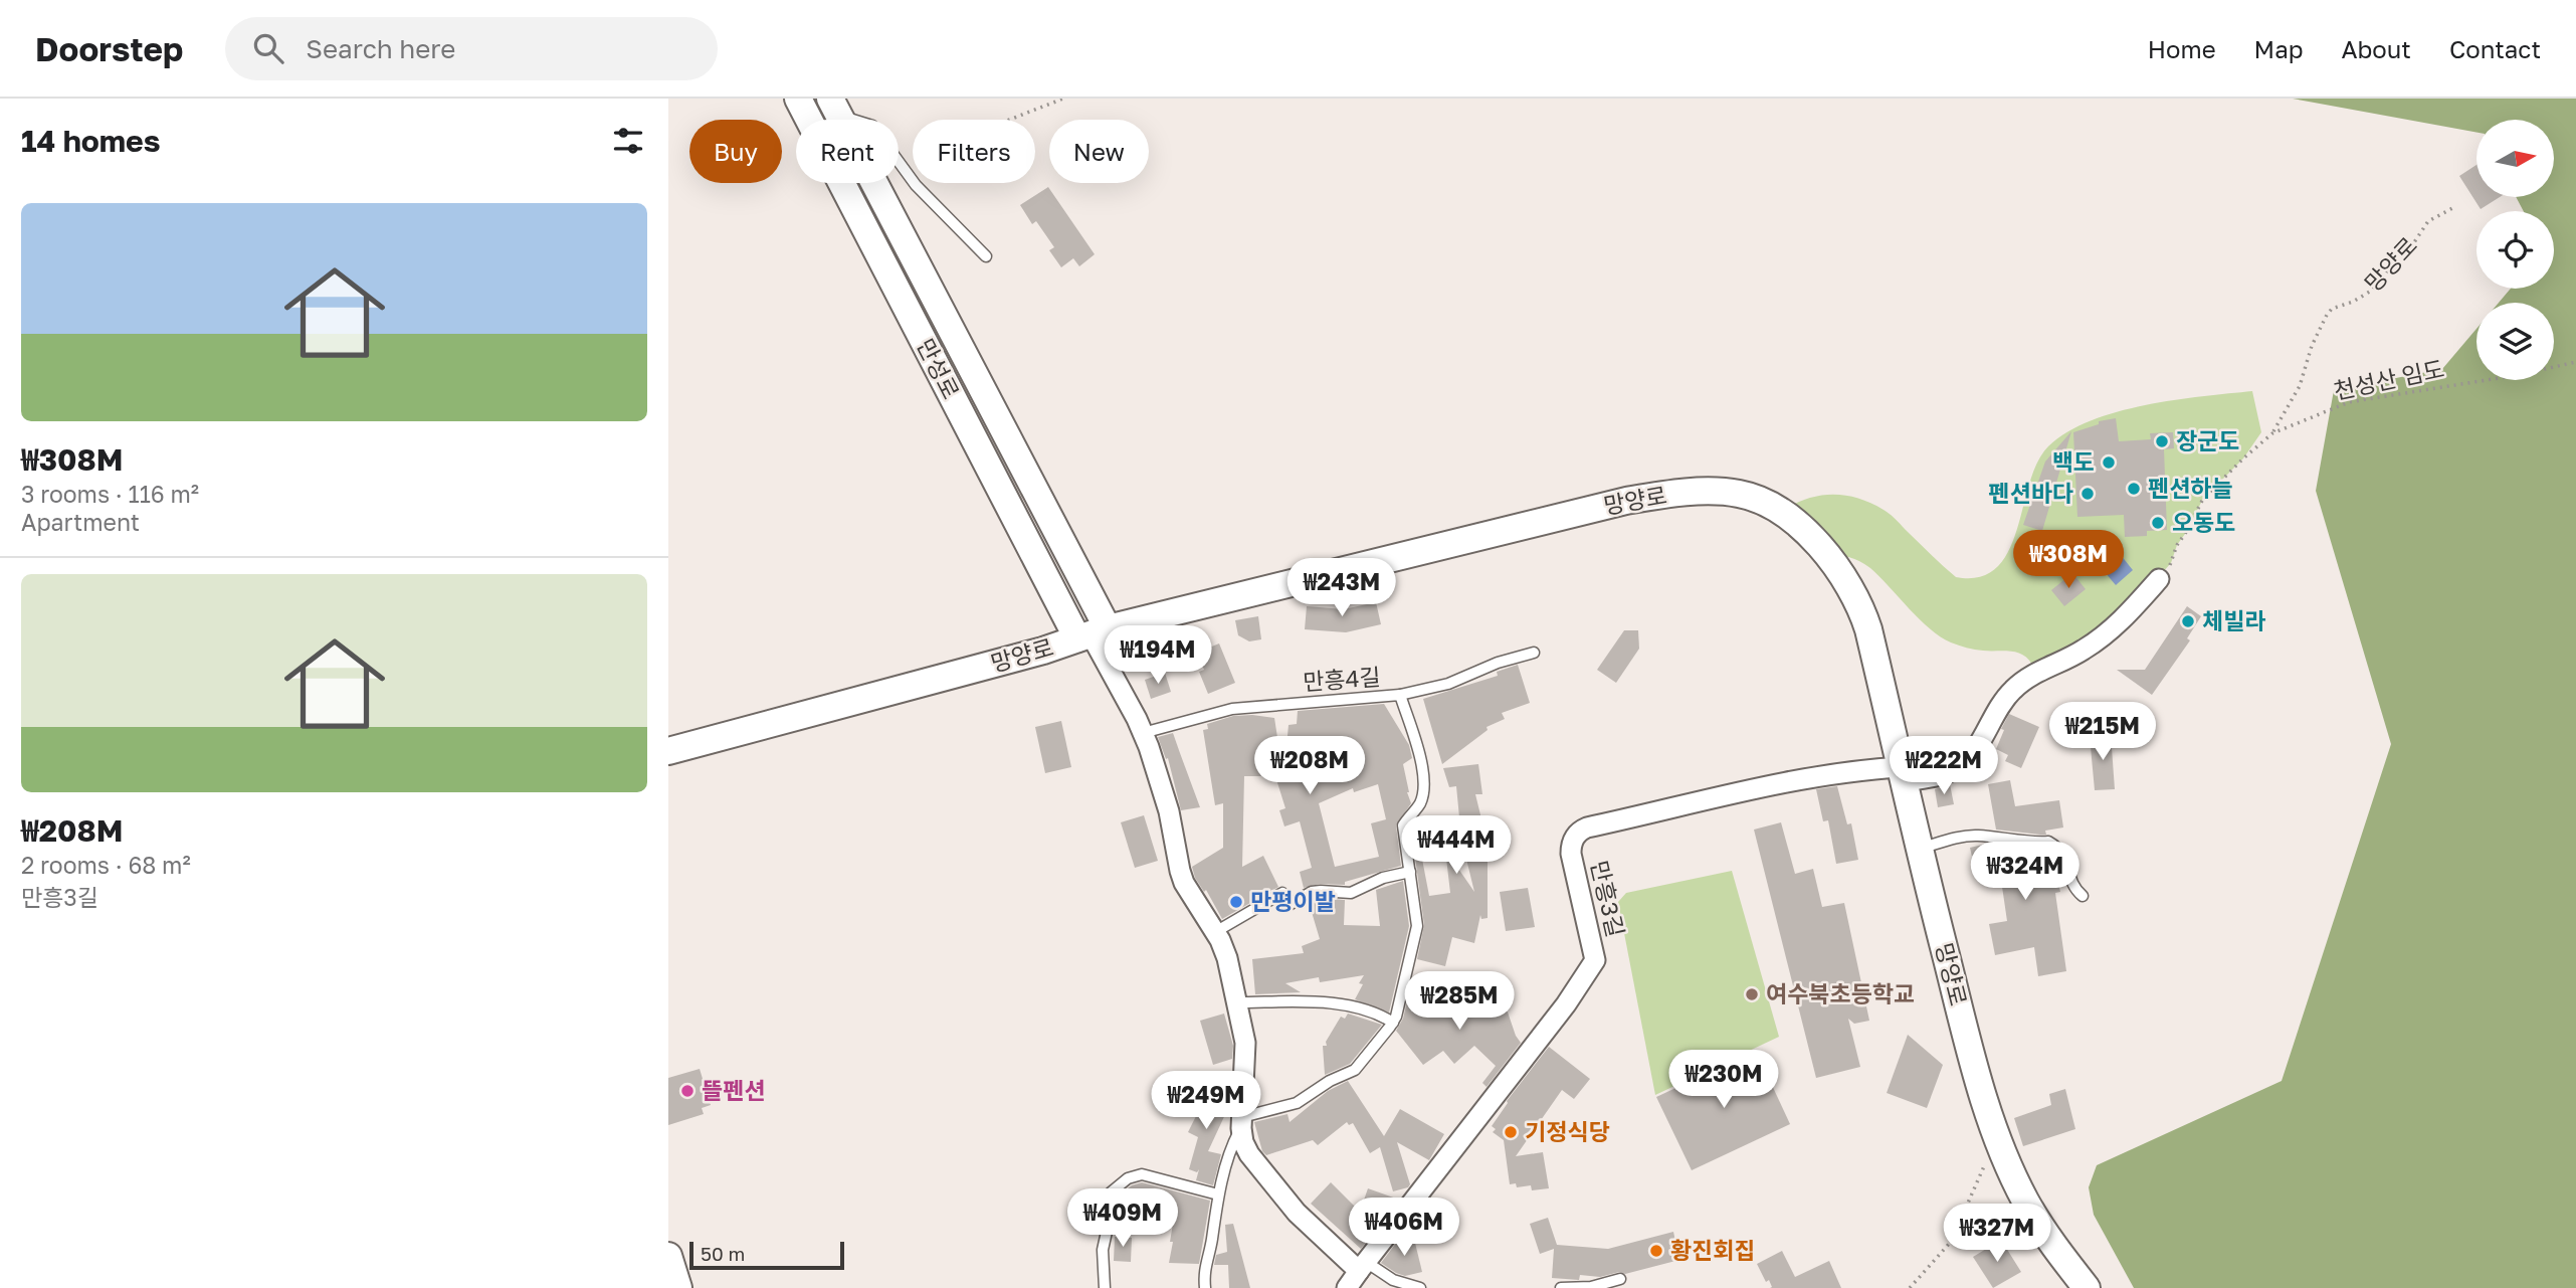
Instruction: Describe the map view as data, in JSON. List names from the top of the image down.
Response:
{
  "streets": {
    "main road": ["망양로", "만성로"],
    "street": ["만흥3길"],
    "lane": ["만흥4길"],
    "path": ["천성산 임도"]
  },
  "crossings": [
    ["망양로", "만성로"],
    ["망양로", "천성산 임도"],
    ["망양로", "만흥3길"]
  ],
  "places": [
    "장군도",
    "백도",
    "펜션하늘",
    "펜션바다",
    "오동도",
    "체빌라",
    "만평이발",
    "여수북초등학교",
    "뜰펜션",
    "기정식당",
    "황진회집"
  ],
  "scale_bar": "50 m",
  "north": "right",
  "page": {
    "header": "Doorstep",
    "search": "Search here",
    "nav": [
      "Home",
      "Map",
      "About",
      "Contact"
    ],
    "heading": "14 homes",
    "chip": [
      "Buy",
      "Rent",
      "Filters",
      "New"
    ],
    "list": [
      {
        "name": "₩308M",
        "note": "3 rooms · 116 m² · Apartment"
      },
      {
        "name": "₩208M",
        "note": "2 rooms · 68 m² · 만흥3길"
      }
    ],
    "price": [
      "₩308M",
      "₩243M",
      "₩194M",
      "₩215M",
      "₩208M",
      "₩222M",
      "₩444M",
      "₩324M",
      "₩285M",
      "₩230M",
      "₩249M",
      "₩409M",
      "₩406M",
      "₩327M"
    ],
    "scale": "50 m"
  }
}
